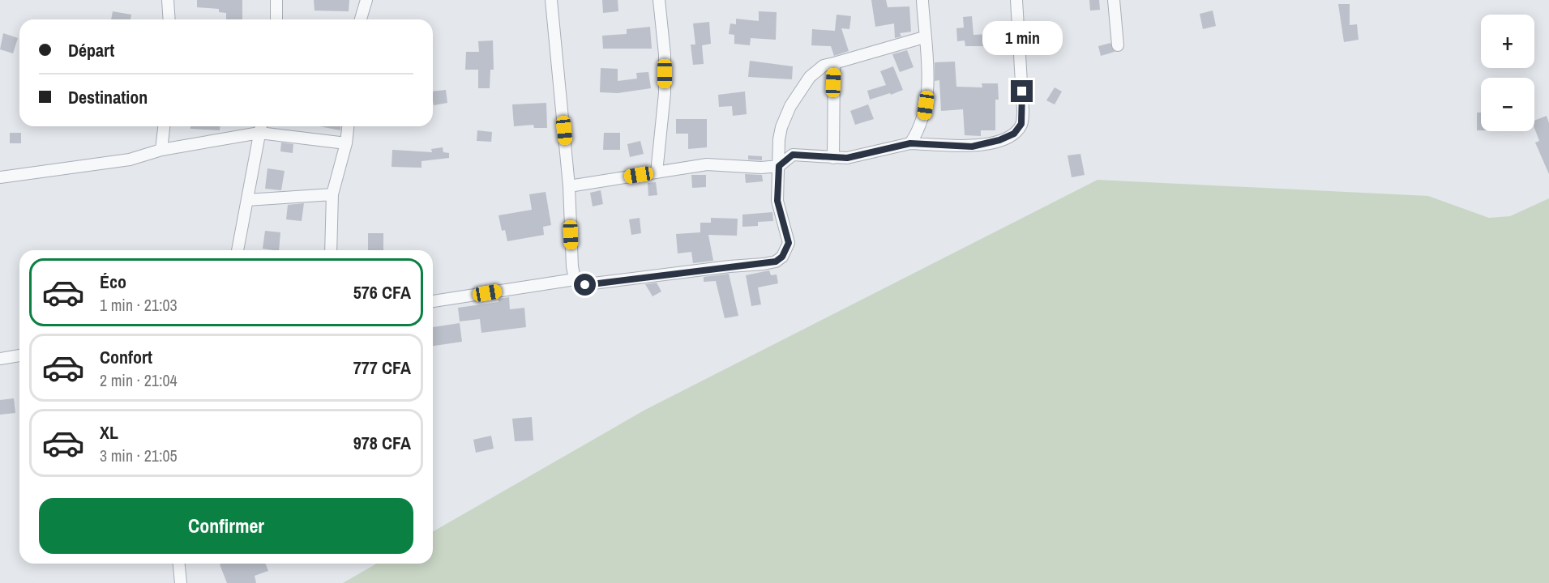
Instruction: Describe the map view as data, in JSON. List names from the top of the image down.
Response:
{
  "page": {
    "map_buttons": ["+", "−"],
    "banner": ["Départ", "Destination"],
    "bubble": "1 min",
    "list": [
      {
        "name": "Éco",
        "note": "1 min · 21:03",
        "value": "576 CFA"
      },
      {
        "name": "Confort",
        "note": "2 min · 21:04",
        "value": "777 CFA"
      },
      {
        "name": "XL",
        "note": "3 min · 21:05",
        "value": "978 CFA"
      }
    ],
    "buttons": "Confirmer"
  }
}
